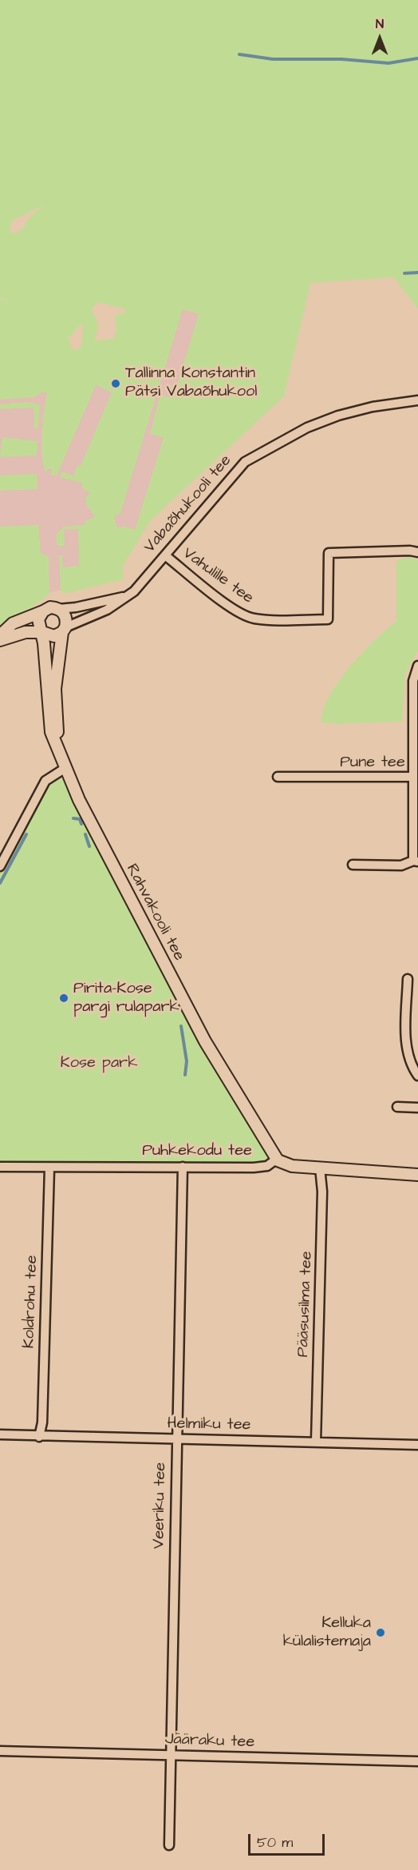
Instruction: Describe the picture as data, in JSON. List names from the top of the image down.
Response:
{
  "streets": {
    "street": [
      "Vabaõhukooli tee",
      "Vahulille tee",
      "Pune tee",
      "Rahvakooli tee",
      "Puhkekodu tee",
      "Koldrohu tee",
      "Pääsusilma tee",
      "Helmiku tee",
      "Veeriku tee",
      "Jääraku tee"
    ]
  },
  "crossings": [
    ["Vabaõhukooli tee", "Vahulille tee"],
    ["Vabaõhukooli tee", "Rahvakooli tee"],
    ["Rahvakooli tee", "Puhkekodu tee"],
    ["Puhkekodu tee", "Koldrohu tee"],
    ["Puhkekodu tee", "Veeriku tee"],
    ["Koldrohu tee", "Helmiku tee"],
    ["Pääsusilma tee", "Helmiku tee"],
    ["Helmiku tee", "Veeriku tee"],
    ["Veeriku tee", "Jääraku tee"]
  ],
  "parks": ["Kose park"],
  "places": ["Tallinna Konstantin Pätsi Vabaõhukool", "Pirita-Kose pargi rulapark", "Kelluka külalistemaja"],
  "scale_bar": "50 m",
  "north": "top"
}
